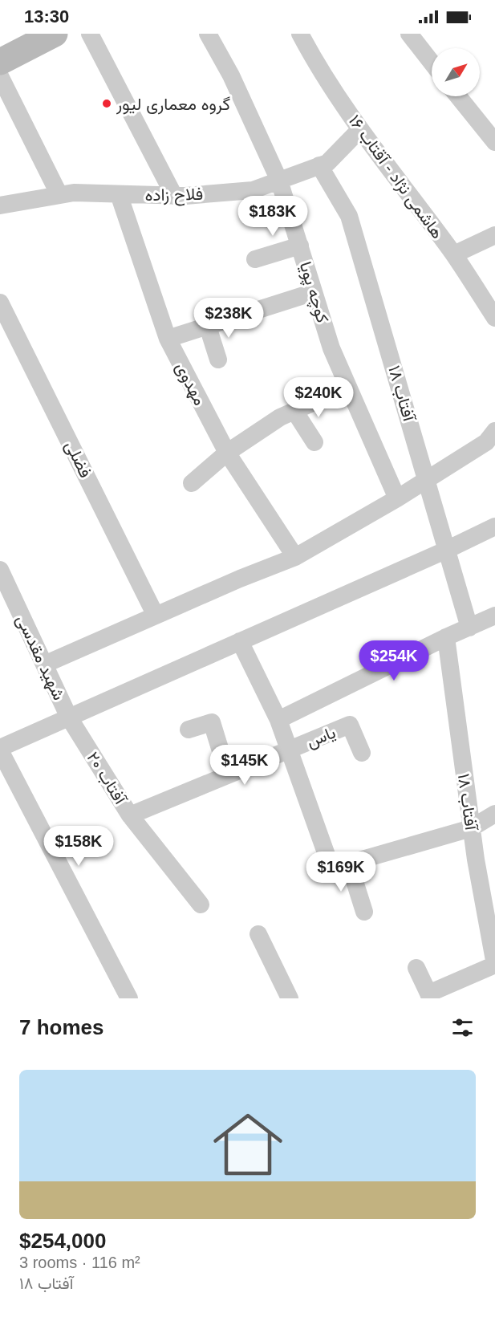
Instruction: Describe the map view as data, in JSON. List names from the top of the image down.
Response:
{
  "streets": {
    "street": [
      "هاشمی نژاد - آقتاب ۱۶",
      "فلاح زاده",
      "کوچه پویا",
      "مهدوی",
      "آفتاب ۱۸",
      "فضلی",
      "شهید مقدسی",
      "یاس",
      "آفتاب ۲۰"
    ]
  },
  "crossings": [
    ["هاشمی نژاد - آقتاب ۱۶", "فلاح زاده"],
    ["فلاح زاده", "کوچه پویا"],
    ["فلاح زاده", "مهدوی"],
    ["فلاح زاده", "آفتاب ۱۸"],
    ["شهید مقدسی", "آفتاب ۲۰"],
    ["یاس", "آفتاب ۲۰"]
  ],
  "places": ["گروه معماری لیور"],
  "north": "top right",
  "page": {
    "status": "13:30",
    "price": [
      "$183K",
      "$238K",
      "$240K",
      "$254K",
      "$145K",
      "$158K",
      "$169K"
    ],
    "heading": "7 homes",
    "list": [
      {
        "name": "$254,000",
        "note": "3 rooms · 116 m² · آفتاب ۱۸"
      }
    ]
  }
}
